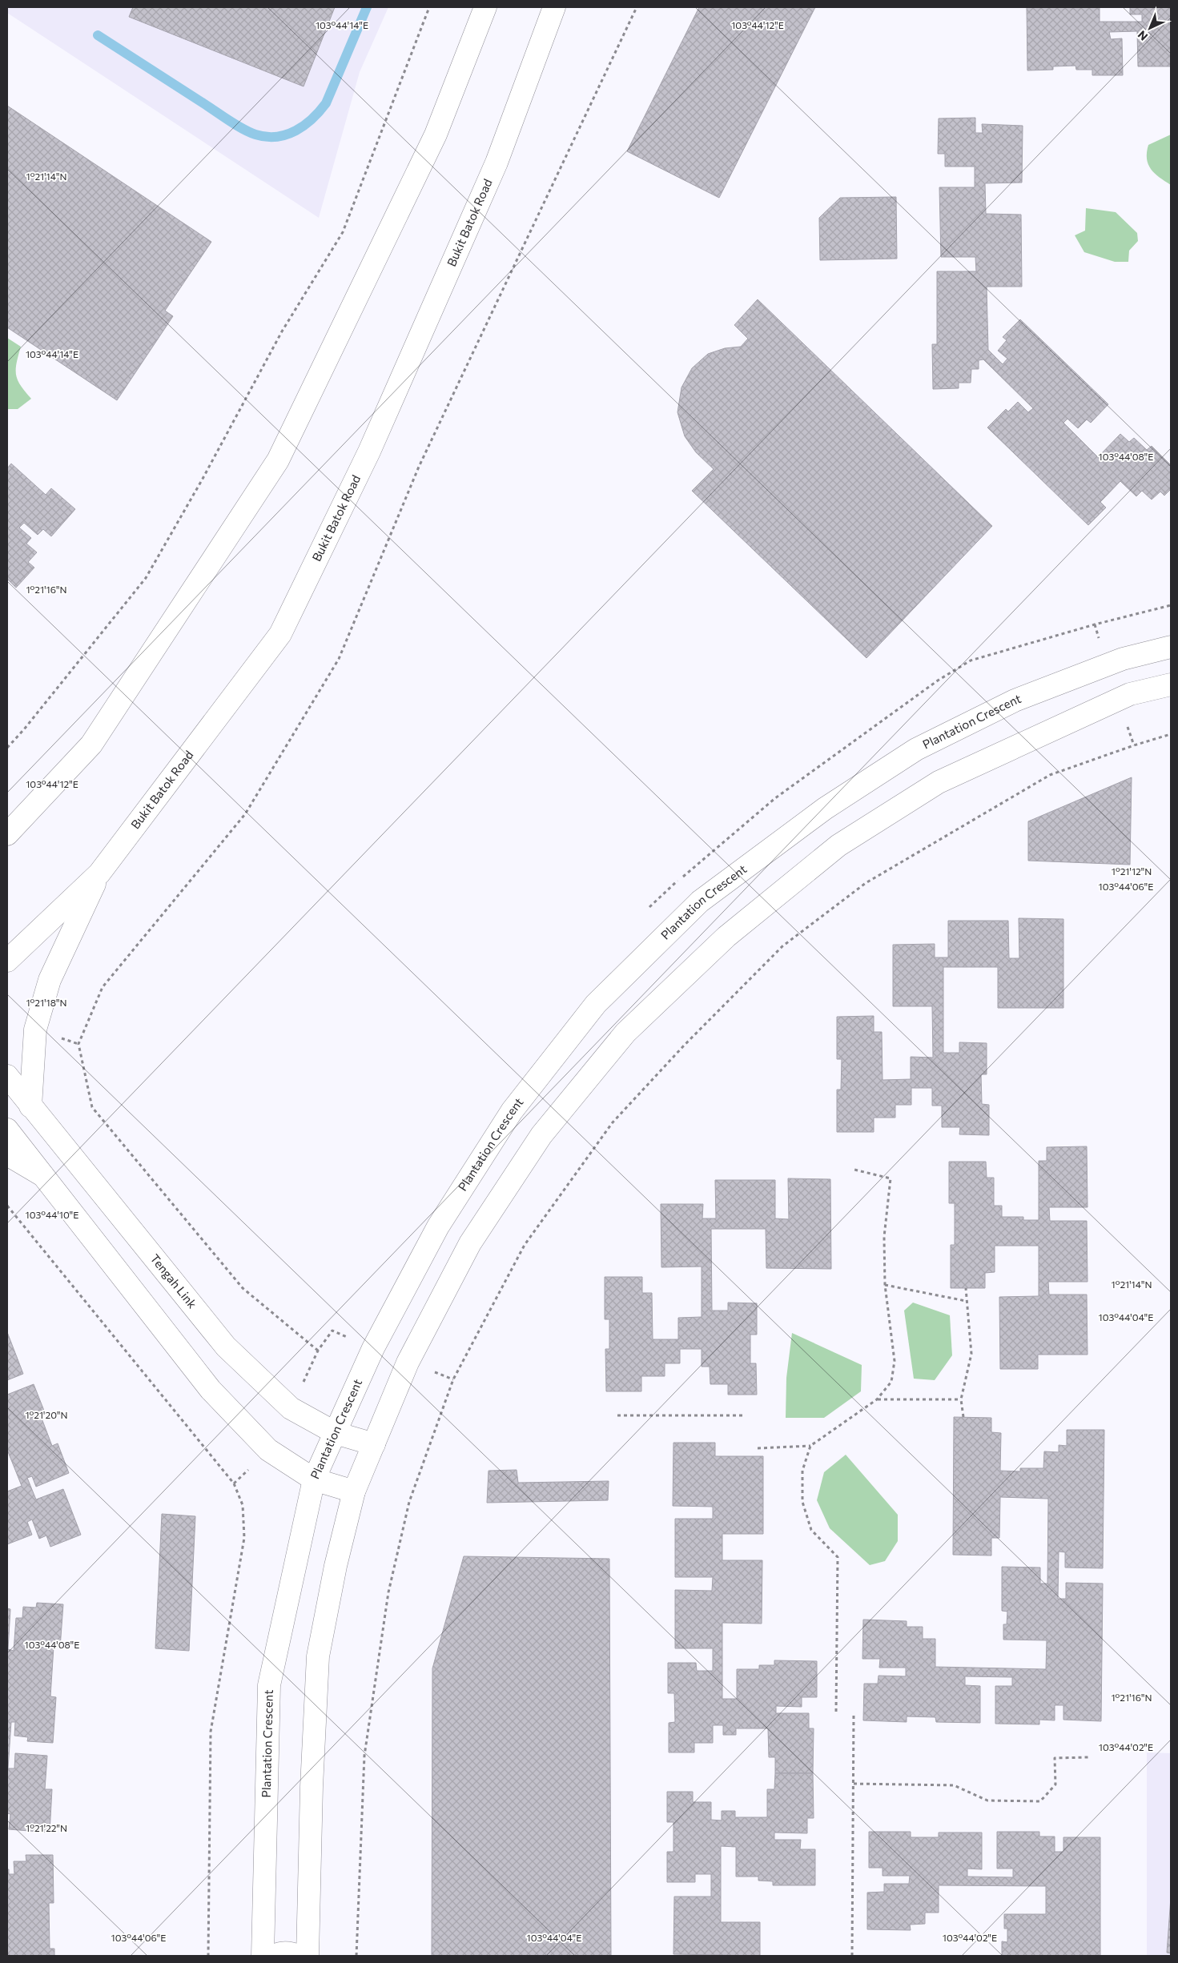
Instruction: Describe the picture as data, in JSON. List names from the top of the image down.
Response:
{
  "streets": {
    "street": ["Bukit Batok Road", "Plantation Crescent", "Tengah Link"]
  },
  "crossings": [
    ["Plantation Crescent", "Tengah Link"]
  ],
  "north": "bottom left",
  "coordinates": [
    "103°44'14\"E",
    "103°44'12\"E",
    "1°21'14\"N",
    "103°44'08\"E",
    "1°21'16\"N",
    "1°21'12\"N",
    "103°44'06\"E",
    "1°21'18\"N",
    "103°44'10\"E",
    "103°44'04\"E",
    "1°21'20\"N",
    "103°44'02\"E",
    "1°21'22\"N"
  ]
}
